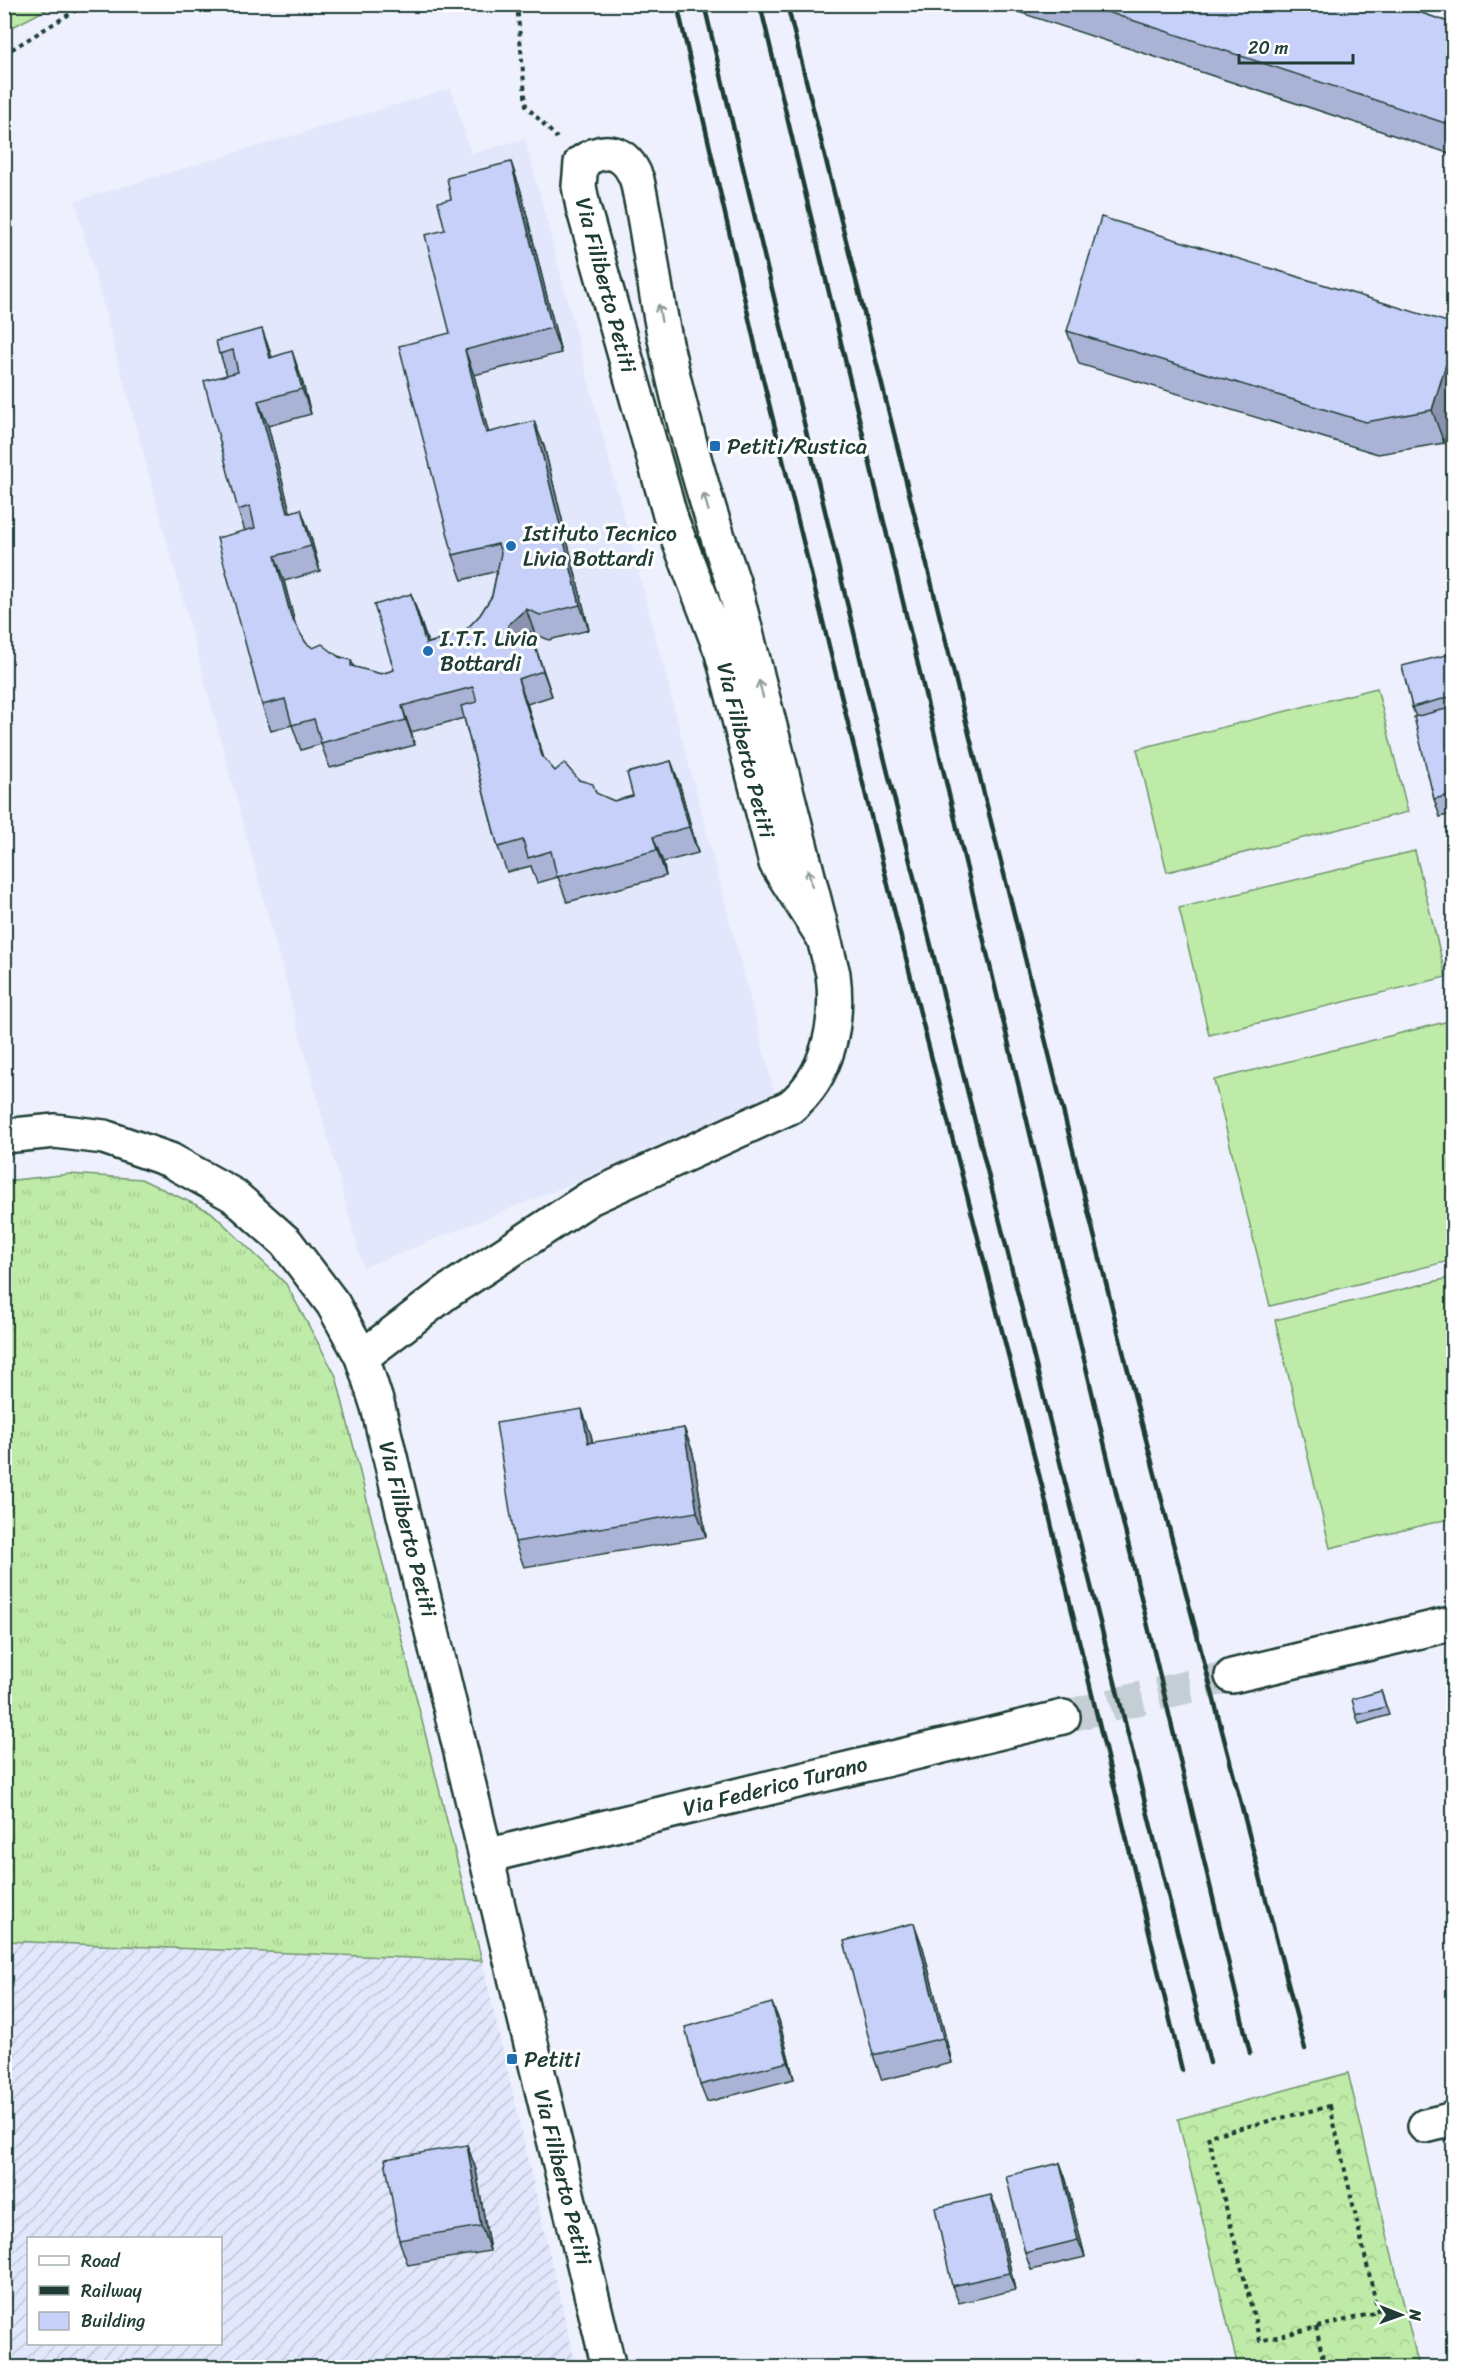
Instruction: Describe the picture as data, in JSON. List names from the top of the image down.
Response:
{
  "streets": {
    "street": ["Via Filiberto Petiti", "Via Federico Turano"]
  },
  "crossings": [
    ["Via Filiberto Petiti", "Via Federico Turano"]
  ],
  "places": {
    "transit": ["Petiti/Rustica", "Petiti"],
    "other": ["Istituto Tecnico Livia Bottardi", "I.T.T. Livia Bottardi"]
  },
  "legend": ["Road", "Railway", "Building"],
  "scale_bar": "20 m",
  "north": "right"
}
